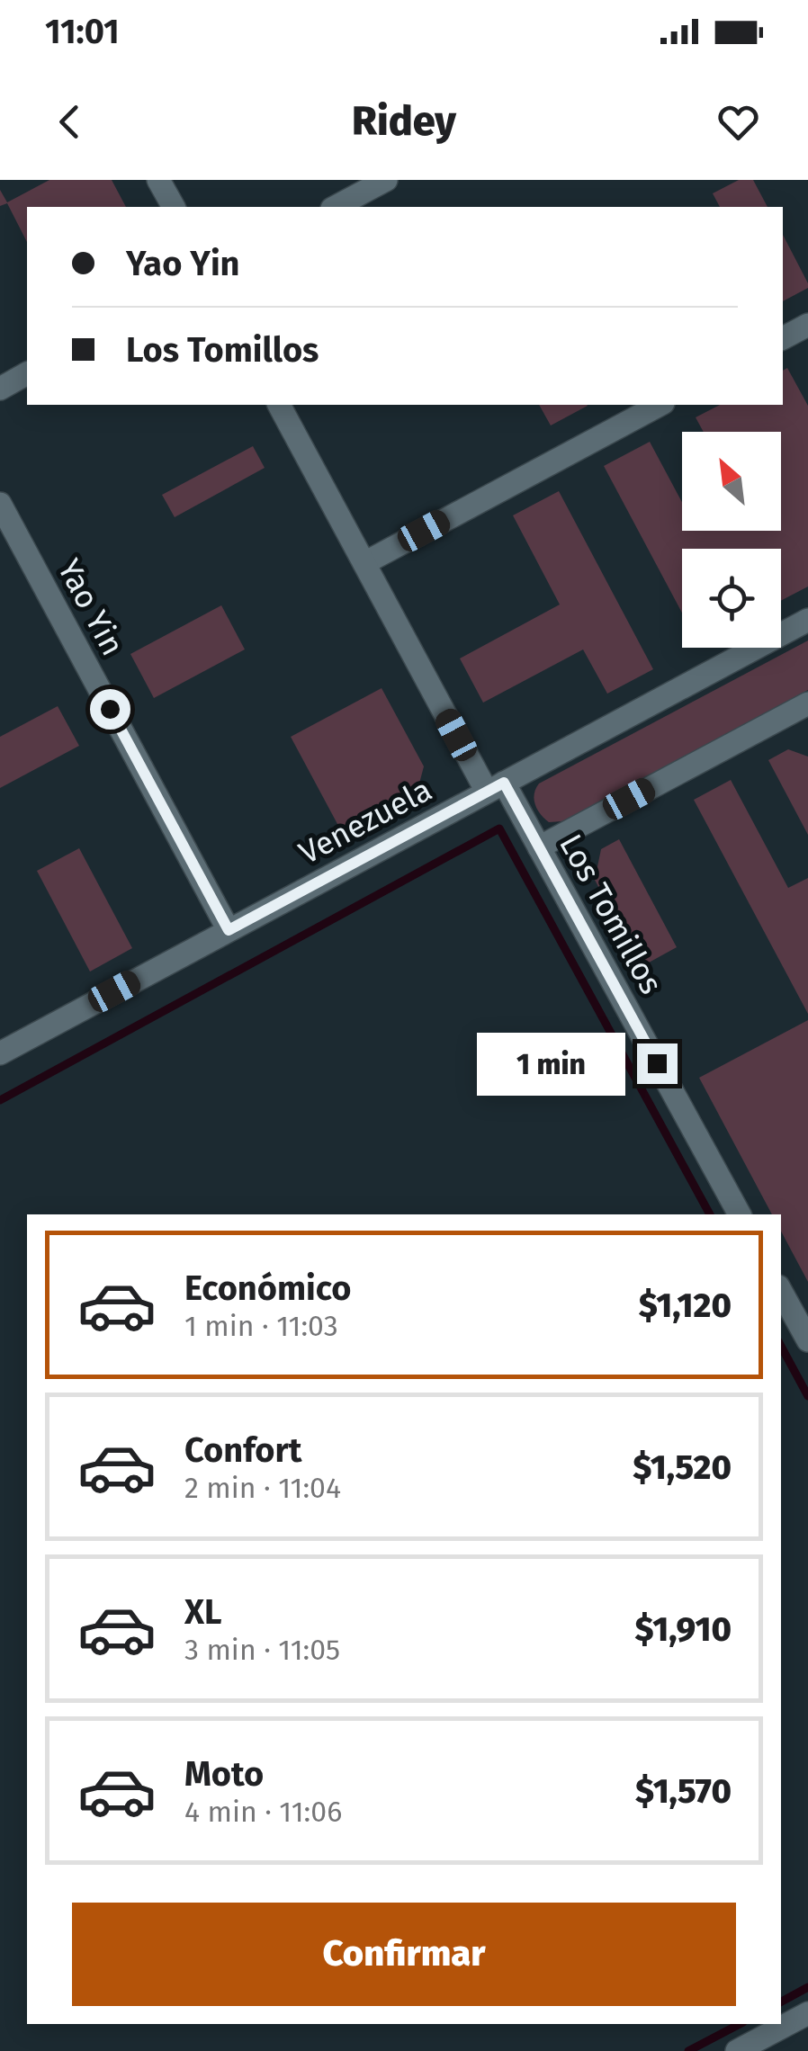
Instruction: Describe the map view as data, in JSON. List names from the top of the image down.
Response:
{
  "streets": {
    "street": ["Yao Yin", "Venezuela", "Los Tomillos"]
  },
  "crossings": [
    ["Yao Yin", "Venezuela"],
    ["Venezuela", "Los Tomillos"]
  ],
  "north": "top left",
  "page": {
    "status": "11:01",
    "header": "Ridey",
    "banner": ["Yao Yin", "Los Tomillos"],
    "bubble": "1 min",
    "list": [
      {
        "name": "Económico",
        "note": "1 min · 11:03",
        "value": "$1,120"
      },
      {
        "name": "Confort",
        "note": "2 min · 11:04",
        "value": "$1,520"
      },
      {
        "name": "XL",
        "note": "3 min · 11:05",
        "value": "$1,910"
      },
      {
        "name": "Moto",
        "note": "4 min · 11:06",
        "value": "$1,570"
      }
    ],
    "buttons": "Confirmar"
  }
}
